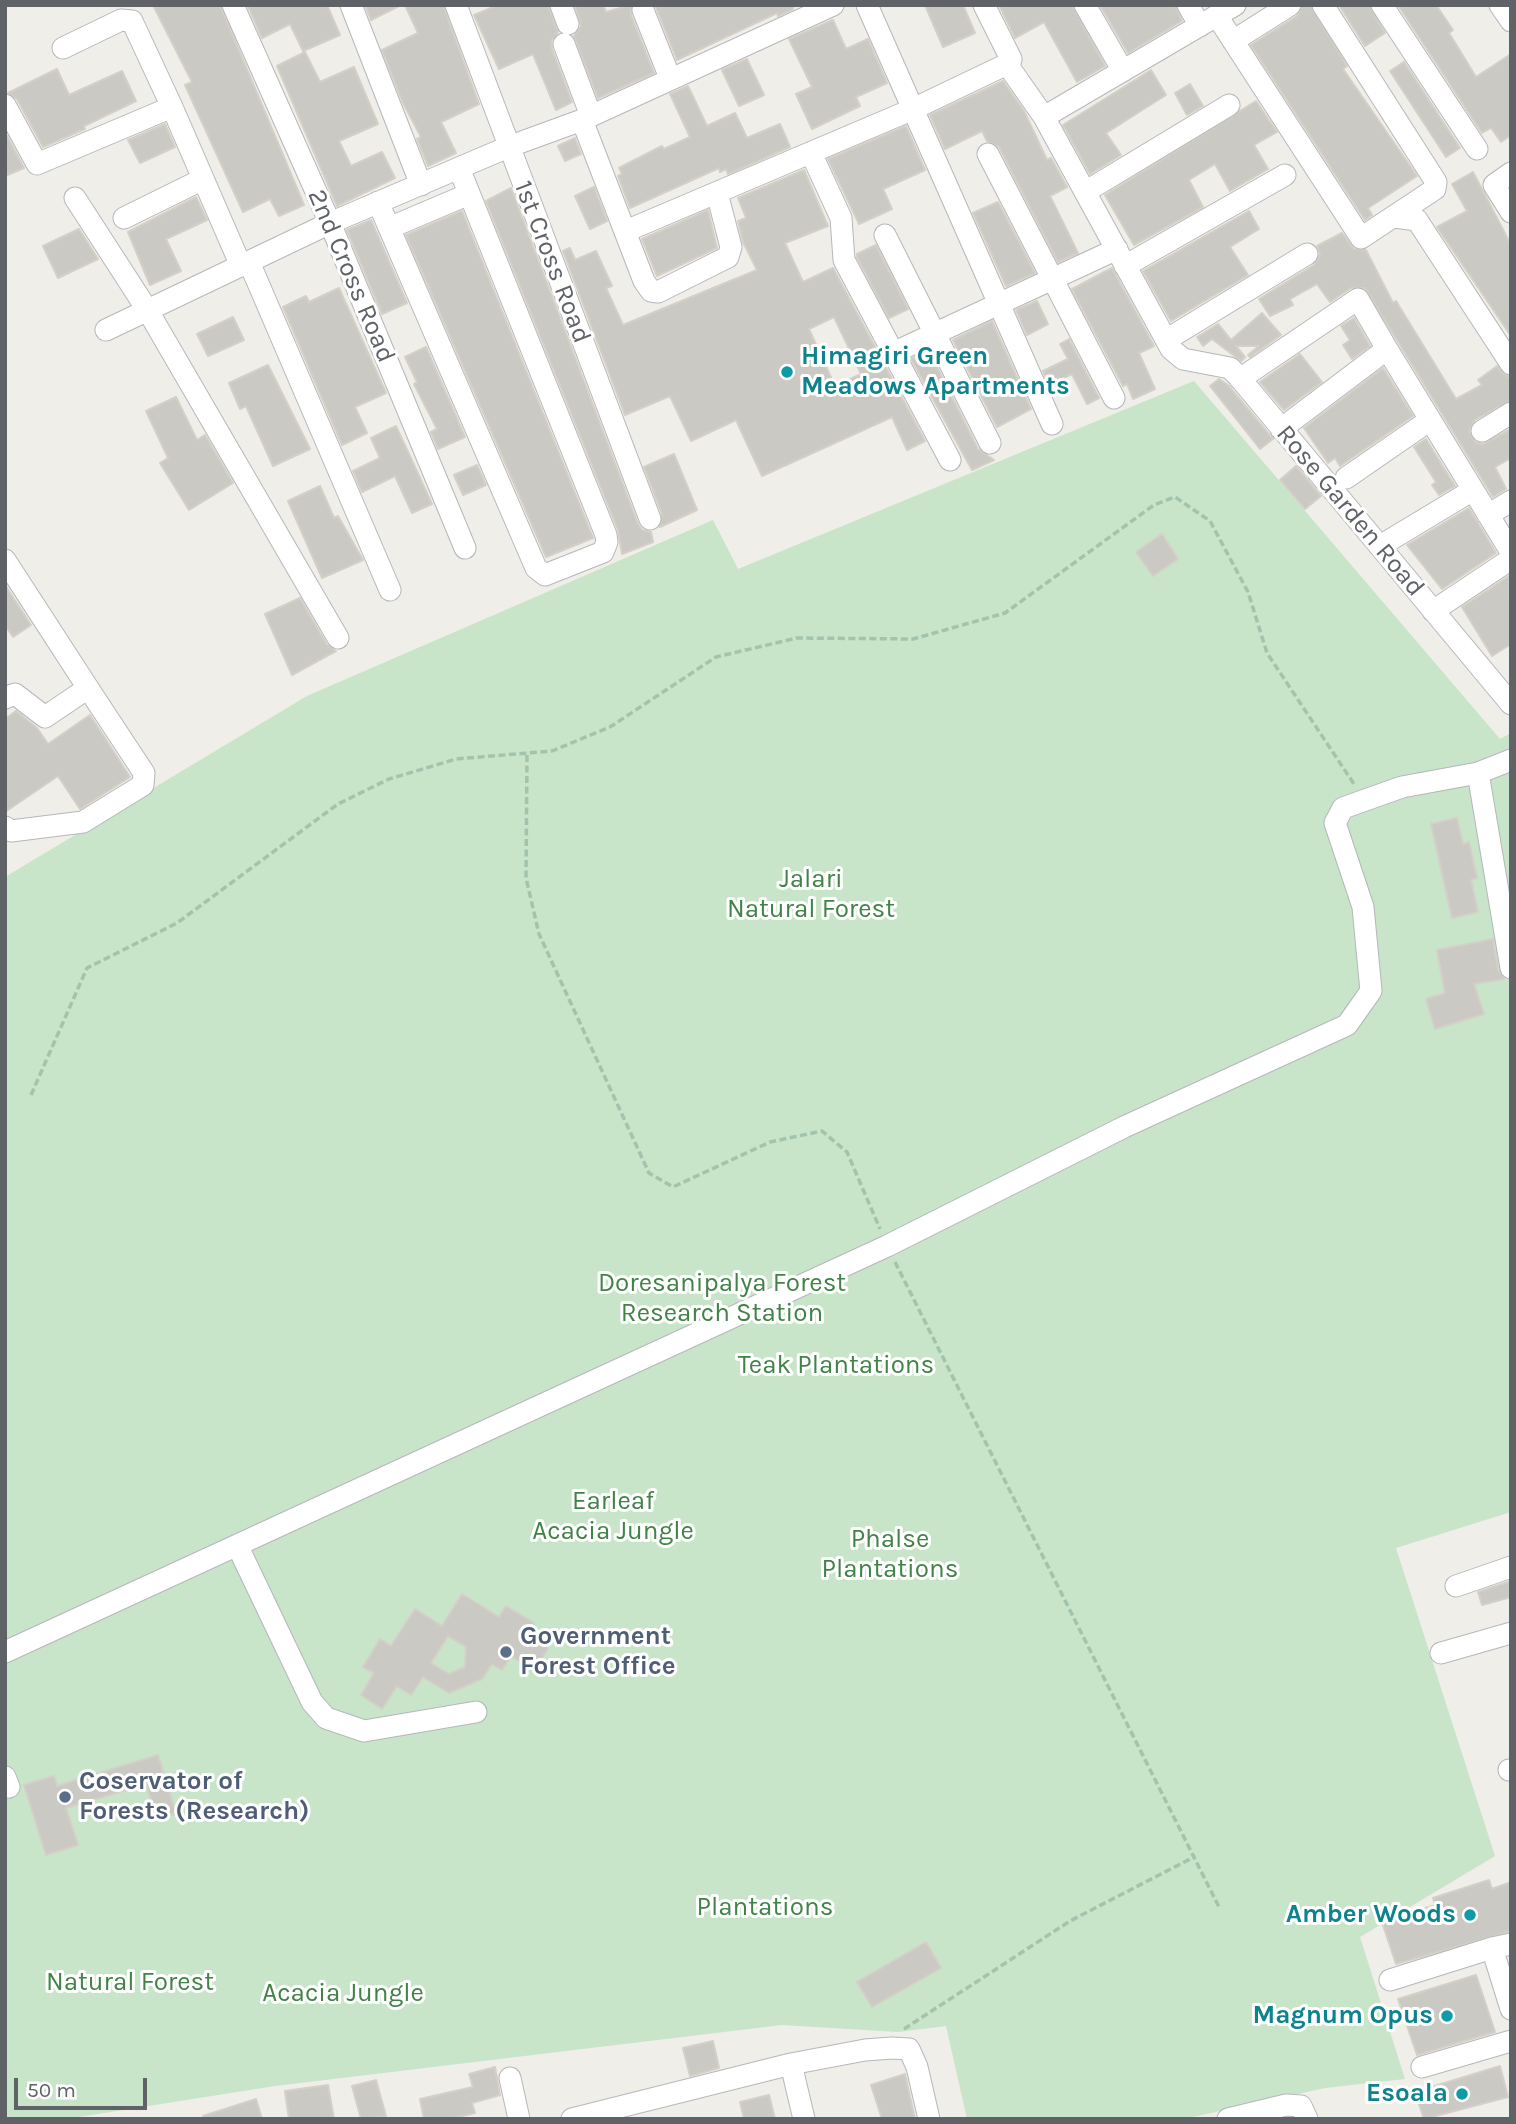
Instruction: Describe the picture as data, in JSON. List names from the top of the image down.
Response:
{
  "streets": {
    "street": ["1st Cross Road", "2nd Cross Road", "Rose Garden Road"]
  },
  "parks": [
    "Jalari Natural Forest",
    "Doresanipalya Forest Research Station",
    "Teak Plantations",
    "Earleaf Acacia Jungle",
    "Phalse Plantations",
    "Plantations",
    "Natural Forest",
    "Acacia Jungle"
  ],
  "places": [
    "Himagiri Green Meadows Apartments",
    "Government Forest Office",
    "Coservator of Forests (Research)",
    "Amber Woods",
    "Magnum Opus",
    "Esoala"
  ],
  "scale_bar": "50 m"
}
